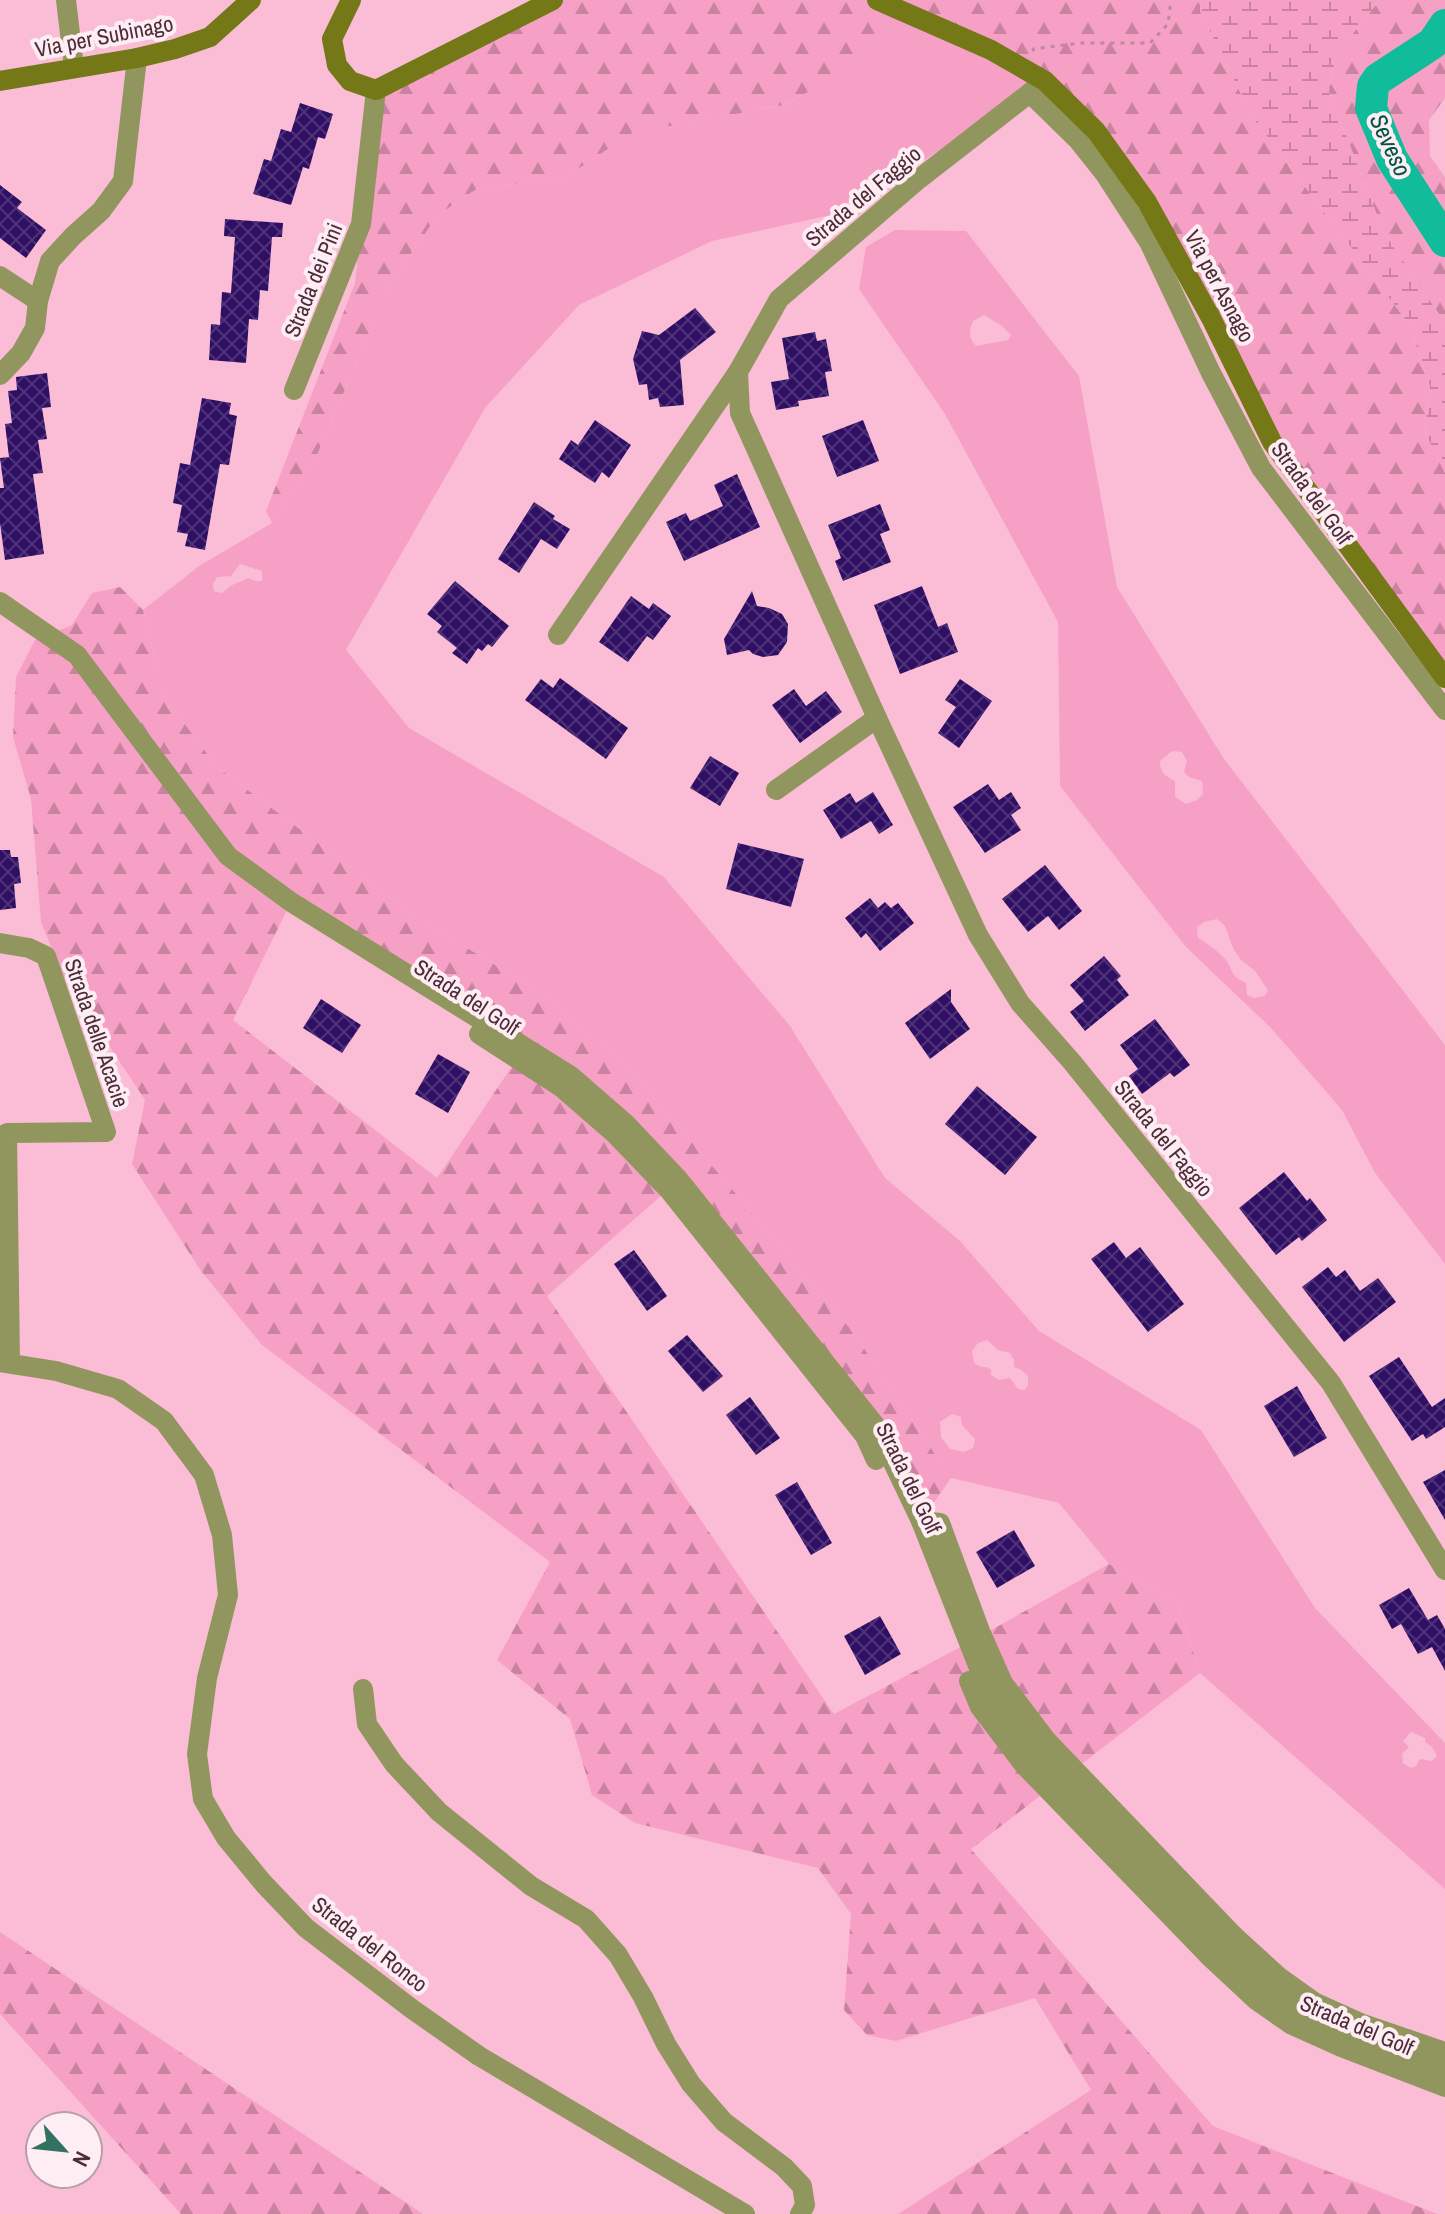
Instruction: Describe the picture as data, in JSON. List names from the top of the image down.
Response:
{
  "streets": {
    "street": [
      "Via per Subinago",
      "Strada del Faggio",
      "Strada dei Pini",
      "Via per Asnago",
      "Strada del Golf",
      "Strada delle Acacie",
      "Strada del Ronco"
    ]
  },
  "crossings": [
    ["Strada del Faggio", "Via per Asnago"],
    ["Strada del Faggio", "Strada del Golf"],
    ["Via per Asnago", "Strada del Golf"],
    ["Strada delle Acacie", "Strada del Ronco"]
  ],
  "water": ["Seveso"],
  "north": "bottom right"
}
